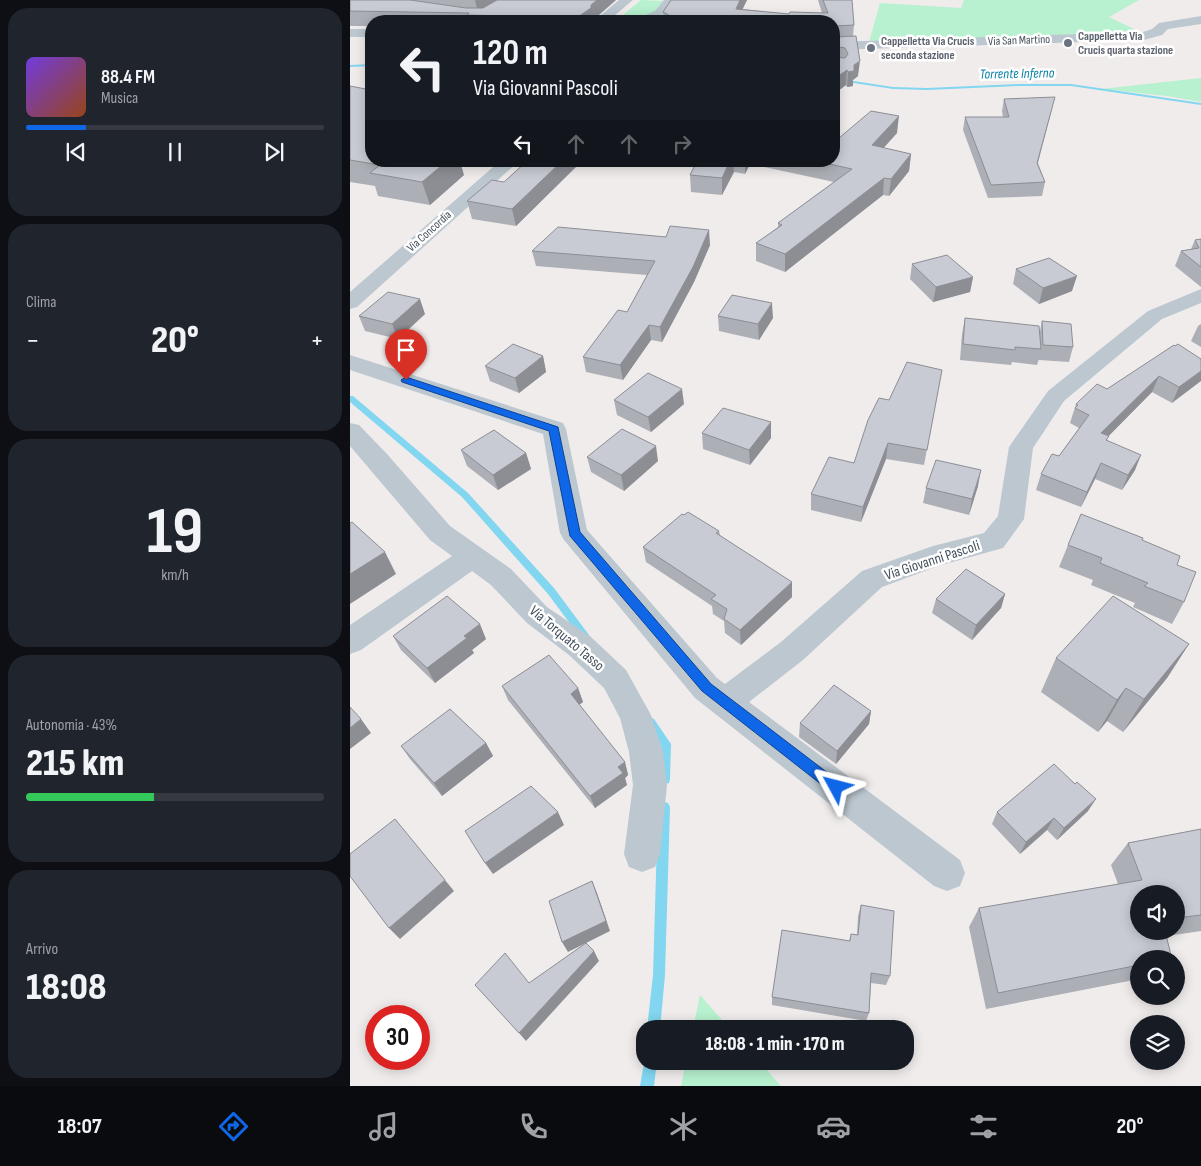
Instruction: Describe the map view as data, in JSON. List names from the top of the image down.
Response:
{
  "streets": {
    "street": [
      "Via San Martino",
      "Via Concordia",
      "Via Giovanni Pascoli",
      "Via Torquato Tasso"
    ]
  },
  "water": ["Torrente Inferno"],
  "places": ["Cappelletta Via Crucis quarta stazione", "Cappelletta Via Crucis seconda stazione"],
  "page": {
    "turn": ["120 m", "Via Giovanni Pascoli"],
    "song": ["88.4 FM", "Musica"],
    "tile": [
      "Clima",
      ["19", "km/h"],
      ["Autonomia · 43%", "215 km"],
      ["Arrivo", "18:08"]
    ],
    "heat": ["−", "20°", "+"],
    "limit": "30",
    "trip": "18:08 · 1 min · 170 m",
    "tabs": ["18:07", "20°"]
  }
}
